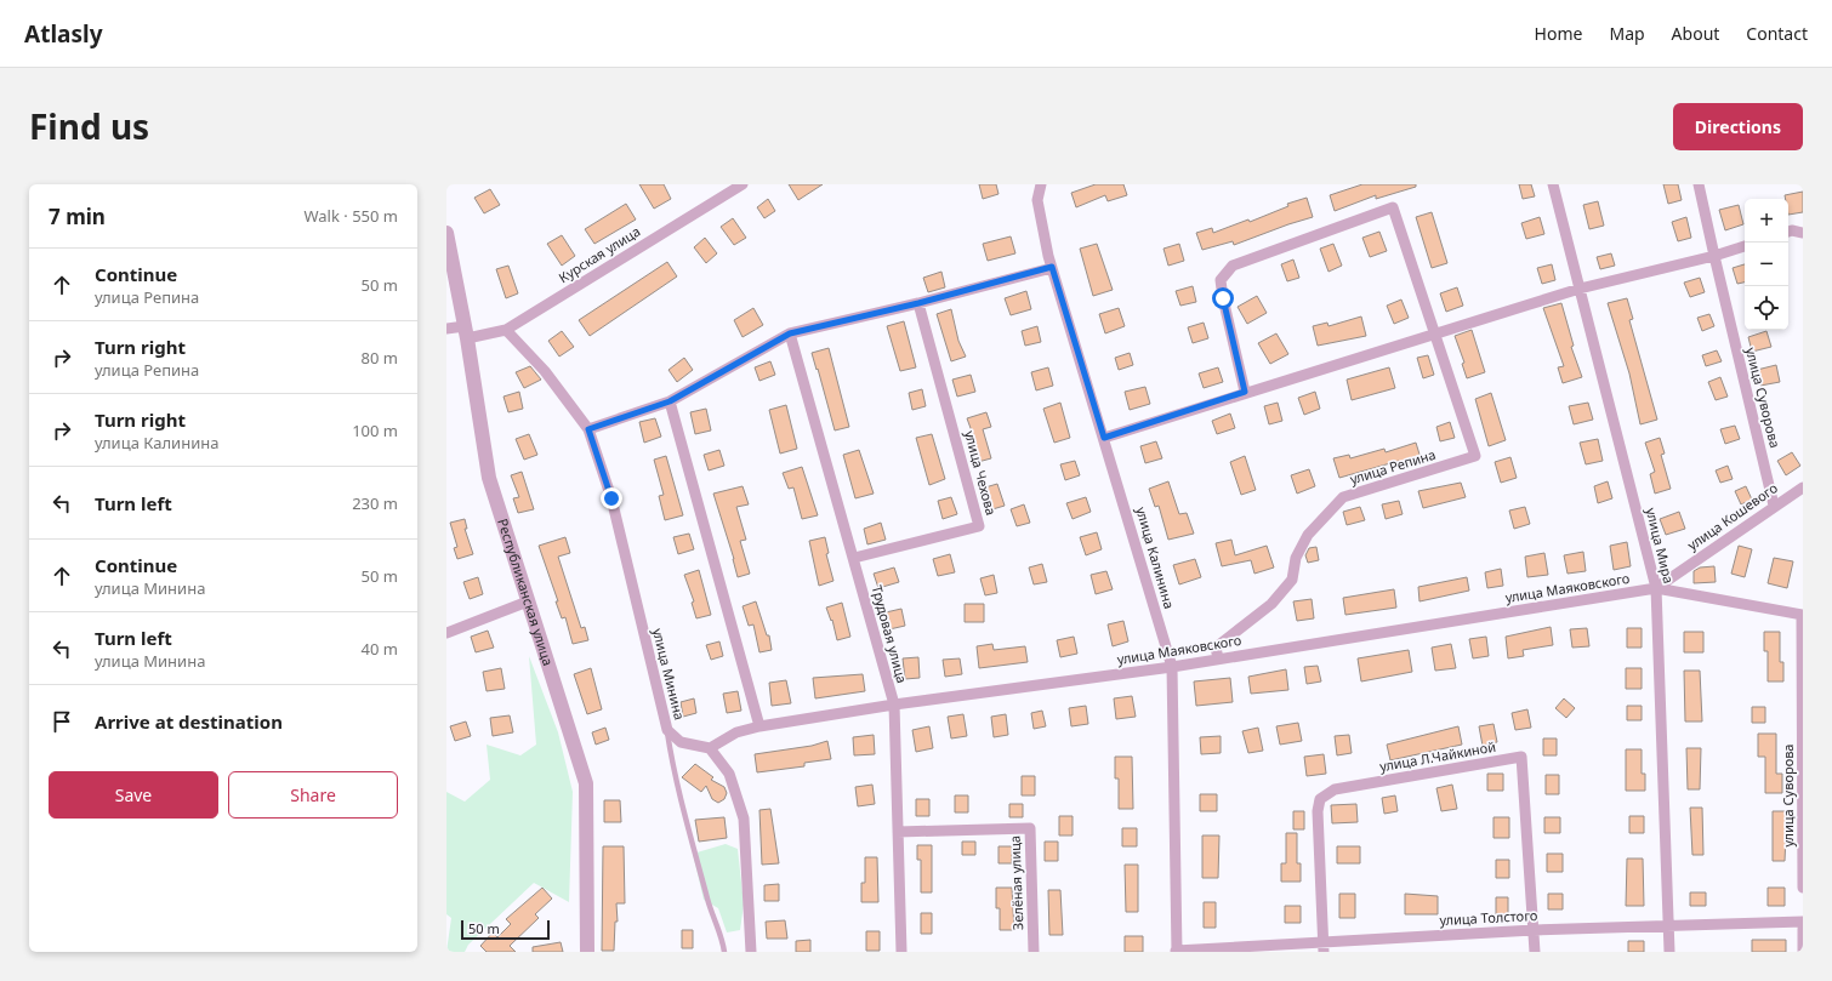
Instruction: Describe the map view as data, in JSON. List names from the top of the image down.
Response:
{
  "streets": {
    "street": [
      "Курская улица",
      "улица Суворова",
      "улица Репина",
      "улица Чехова",
      "улица Кошевого",
      "улица Мира",
      "улица Калинина",
      "улица Маяковского",
      "Республиканская улица",
      "Трудовая улица",
      "улица Минина",
      "улица Л.Чайкиной",
      "Зелёная улица",
      "улица Толстого"
    ]
  },
  "crossings": [
    ["Курская улица", "Республиканская улица"],
    ["Курская улица", "улица Минина"],
    ["улица Суворова", "улица Кошевого"],
    ["улица Репина", "улица Маяковского"],
    ["улица Чехова", "Трудовая улица"],
    ["улица Кошевого", "улица Мира"],
    ["улица Кошевого", "улица Маяковского"],
    ["улица Мира", "улица Маяковского"],
    ["улица Мира", "улица Толстого"],
    ["улица Калинина", "улица Маяковского"],
    ["улица Калинина", "улица Толстого"],
    ["улица Маяковского", "Трудовая улица"],
    ["улица Маяковского", "улица Минина"],
    ["Трудовая улица", "Зелёная улица"],
    ["улица Л.Чайкиной", "улица Толстого"]
  ],
  "scale_bar": "50 m",
  "page": {
    "header": "Atlasly",
    "nav": [
      "Home",
      "Map",
      "About",
      "Contact"
    ],
    "title": "Find us",
    "buttons": [
      "Directions",
      ["Save", "Share"]
    ],
    "heading": ["7 min", "Walk · 550 m"],
    "map_buttons": ["+", "−"],
    "list": [
      ["Continue", "улица Репина", "50 m"],
      ["Turn right", "улица Репина", "80 m"],
      ["Turn right", "улица Калинина", "100 m"],
      ["Turn left", "230 m"],
      ["Continue", "улица Минина", "50 m"],
      ["Turn left", "улица Минина", "40 m"],
      "Arrive at destination"
    ],
    "scale": "50 m"
  }
}
